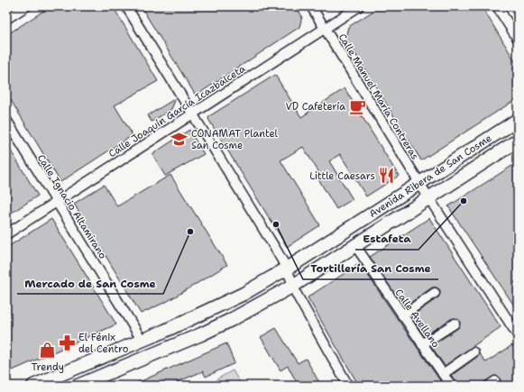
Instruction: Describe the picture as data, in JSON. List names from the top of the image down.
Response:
{
  "streets": {
    "main road": ["Avenida Ribera de San Cosme"],
    "street": [
      "Calle Manuel María Contreras",
      "Calle Joaquín García Icazbalceta",
      "Calle Ignacio Altamirano",
      "Calle Avellano"
    ]
  },
  "crossings": [
    ["Calle Manuel María Contreras", "Calle Joaquín García Icazbalceta"],
    ["Calle Manuel María Contreras", "Avenida Ribera de San Cosme"],
    ["Calle Joaquín García Icazbalceta", "Calle Ignacio Altamirano"],
    ["Avenida Ribera de San Cosme", "Calle Ignacio Altamirano"],
    ["Avenida Ribera de San Cosme", "Calle Avellano"]
  ],
  "places": {
    "cafe": ["VD Cafetería"],
    "school or university": ["CONAMAT Plantel San Cosme"],
    "restaurant": ["Little Caesars"],
    "other": ["Estafeta", "Tortillería San Cosme", "Mercado de San Cosme"],
    "pharmacy": ["El Fénix del Centro"],
    "shop": ["Trendy"]
  }
}
